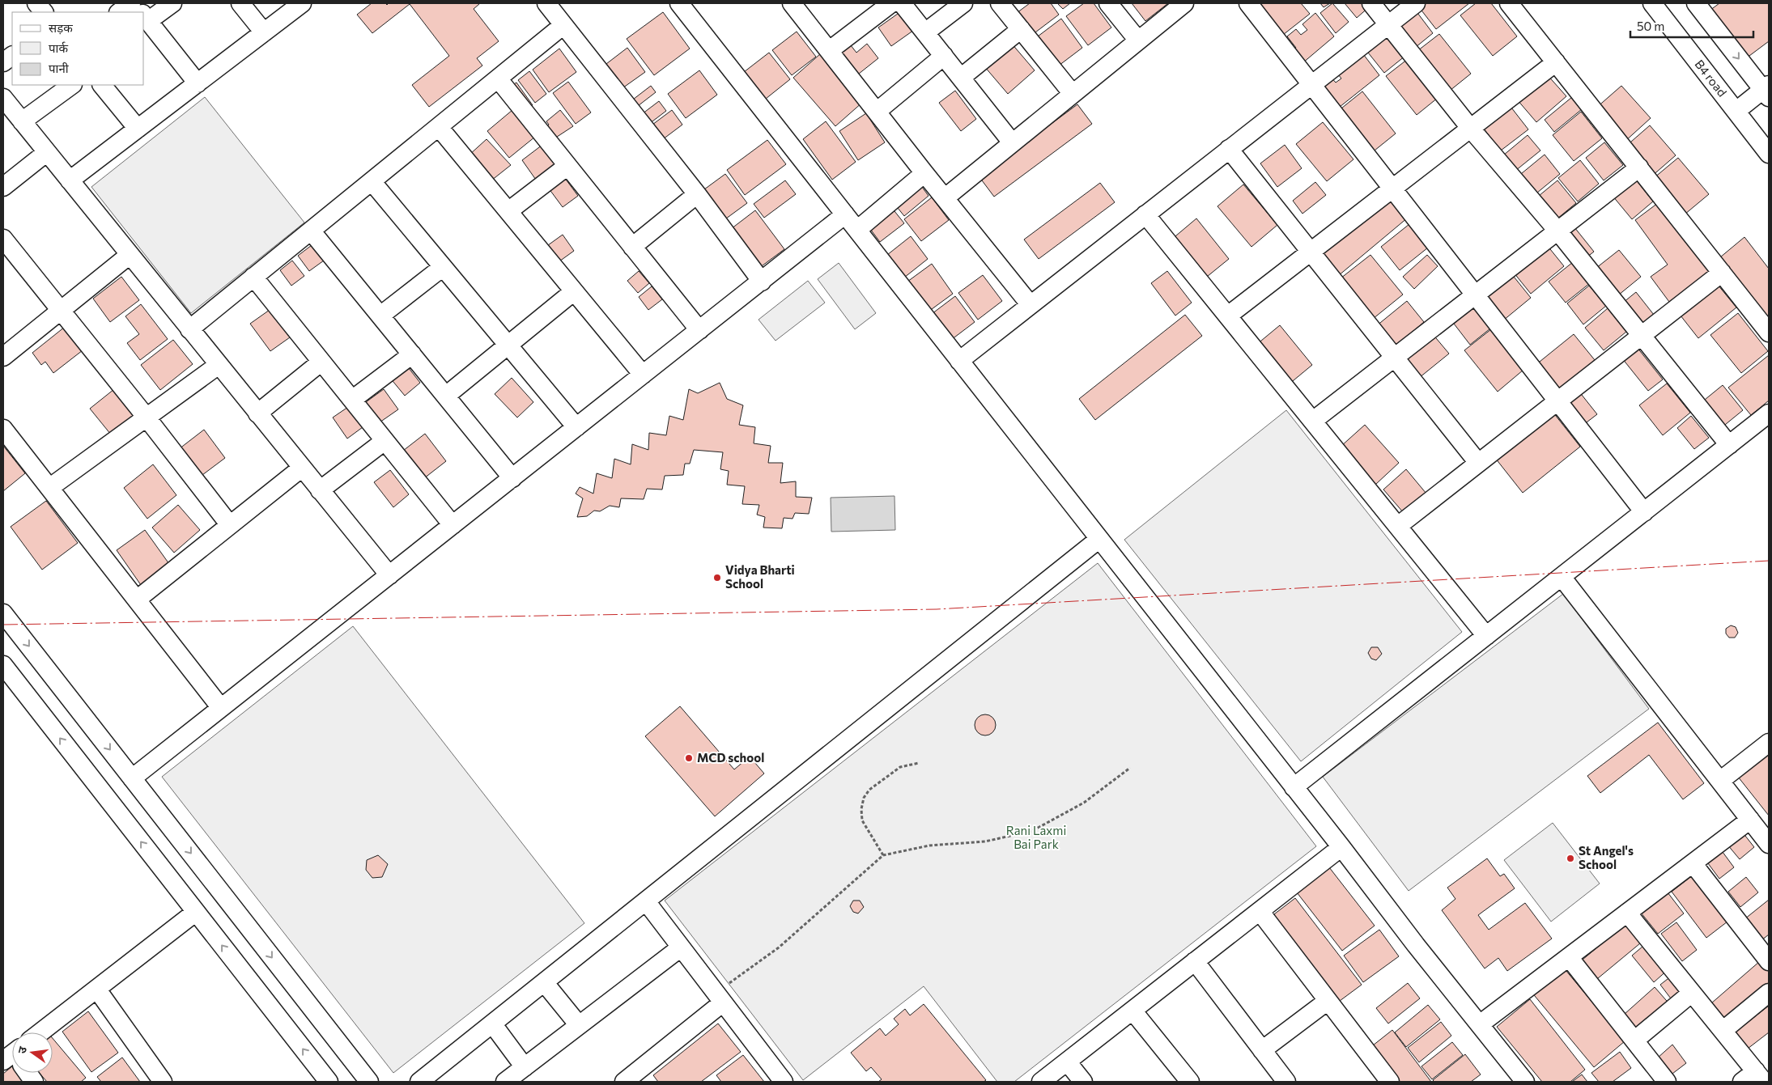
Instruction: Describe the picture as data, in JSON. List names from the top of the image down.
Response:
{
  "streets": {
    "street": ["B4 road"]
  },
  "parks": ["Rani Laxmi Bai Park"],
  "places": ["Vidya Bharti School", "MCD school", "St Angel's School"],
  "legend": ["सड़क", "पार्क", "पानी"],
  "scale_bar": "50 m",
  "north": "left"
}
